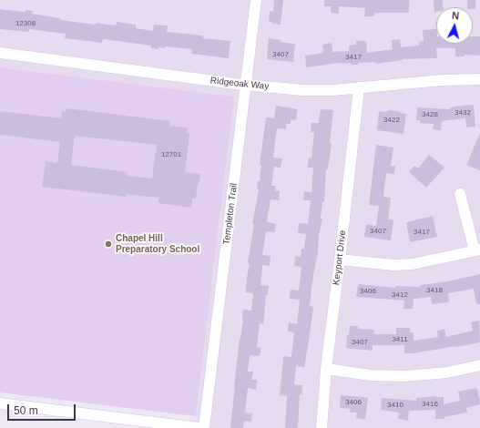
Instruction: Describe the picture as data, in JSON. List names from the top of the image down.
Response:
{
  "streets": {
    "street": ["Ridgeoak Way", "Templeton Trail", "Keyport Drive"]
  },
  "crossings": [
    ["Ridgeoak Way", "Templeton Trail"],
    ["Ridgeoak Way", "Keyport Drive"]
  ],
  "places": ["Chapel Hill Preparatory School"],
  "house_numbers": [
    "12308",
    "3407",
    "3417",
    "3432",
    "3428",
    "3422",
    "12701",
    "3407",
    "3417",
    "3418",
    "3406",
    "3412",
    "3411",
    "3407",
    "3406",
    "3416",
    "3410"
  ],
  "scale_bar": "50 m",
  "north": "top"
}
